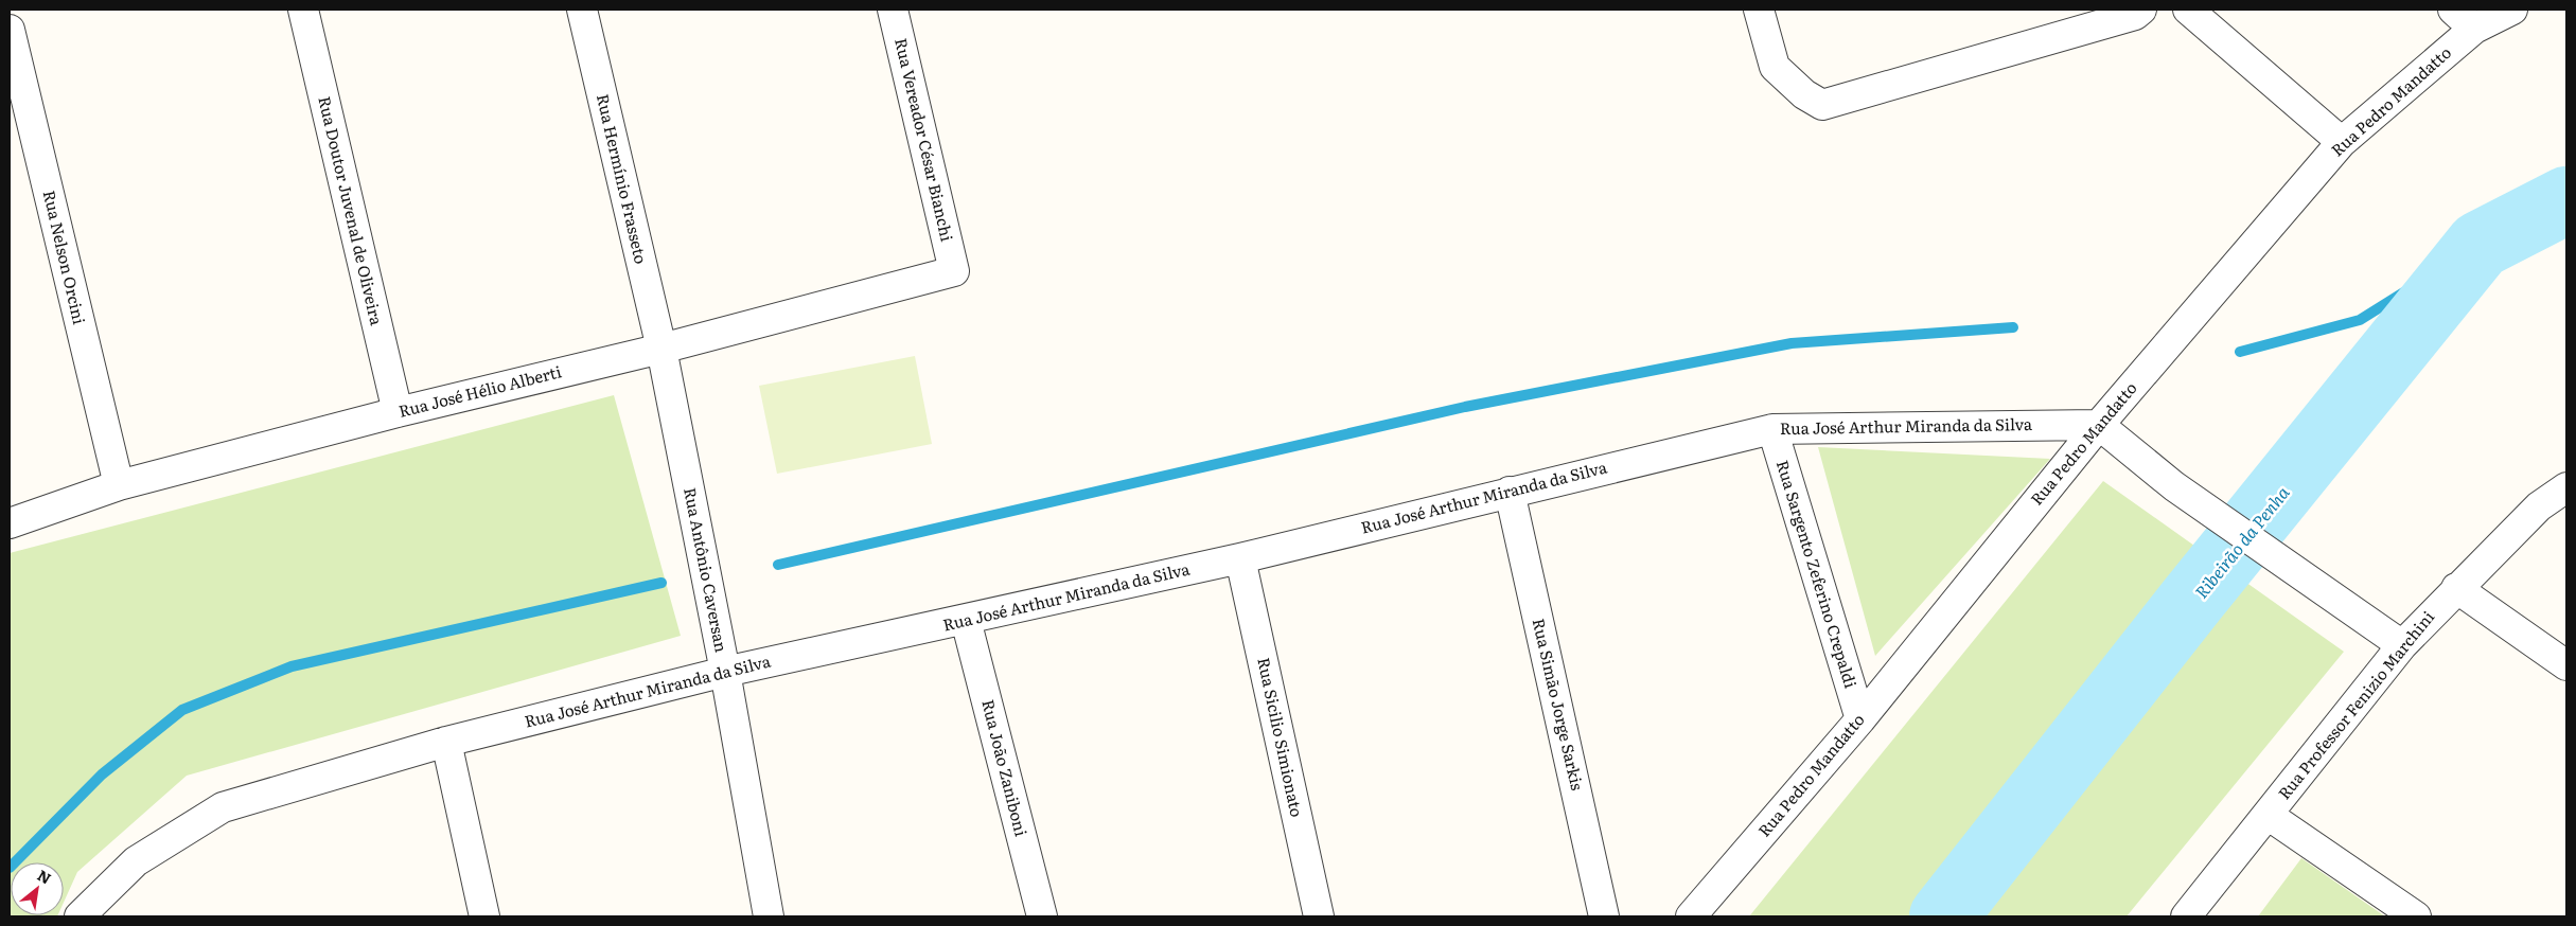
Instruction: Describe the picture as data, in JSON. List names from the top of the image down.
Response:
{
  "streets": {
    "street": [
      "Rua Pedro Mandatto",
      "Rua Vereador César Bianchi",
      "Rua Hermínio Frasseto",
      "Rua Doutor Juvenal de Oliveira",
      "Rua Nelson Orcini",
      "Rua José Hélio Alberti",
      "Rua José Arthur Miranda da Silva",
      "Rua Antônio Caversan",
      "Rua Sargento Zeferino Crepaldi",
      "Rua Simão Jorge Sarkis",
      "Rua Professor Fenizio Marchini",
      "Rua Sicilio Simionato",
      "Rua João Zaniboni"
    ]
  },
  "crossings": [
    ["Rua Pedro Mandatto", "Rua José Arthur Miranda da Silva"],
    ["Rua Pedro Mandatto", "Rua Sargento Zeferino Crepaldi"],
    ["Rua Vereador César Bianchi", "Rua José Hélio Alberti"],
    ["Rua Hermínio Frasseto", "Rua José Hélio Alberti"],
    ["Rua Hermínio Frasseto", "Rua Antônio Caversan"],
    ["Rua Doutor Juvenal de Oliveira", "Rua José Hélio Alberti"],
    ["Rua Nelson Orcini", "Rua José Hélio Alberti"],
    ["Rua José Hélio Alberti", "Rua Antônio Caversan"],
    ["Rua José Arthur Miranda da Silva", "Rua Antônio Caversan"],
    ["Rua José Arthur Miranda da Silva", "Rua Sargento Zeferino Crepaldi"],
    ["Rua José Arthur Miranda da Silva", "Rua Simão Jorge Sarkis"],
    ["Rua José Arthur Miranda da Silva", "Rua Sicilio Simionato"],
    ["Rua José Arthur Miranda da Silva", "Rua João Zaniboni"]
  ],
  "water": ["Ribeirão da Penha"],
  "north": "top right"
}
